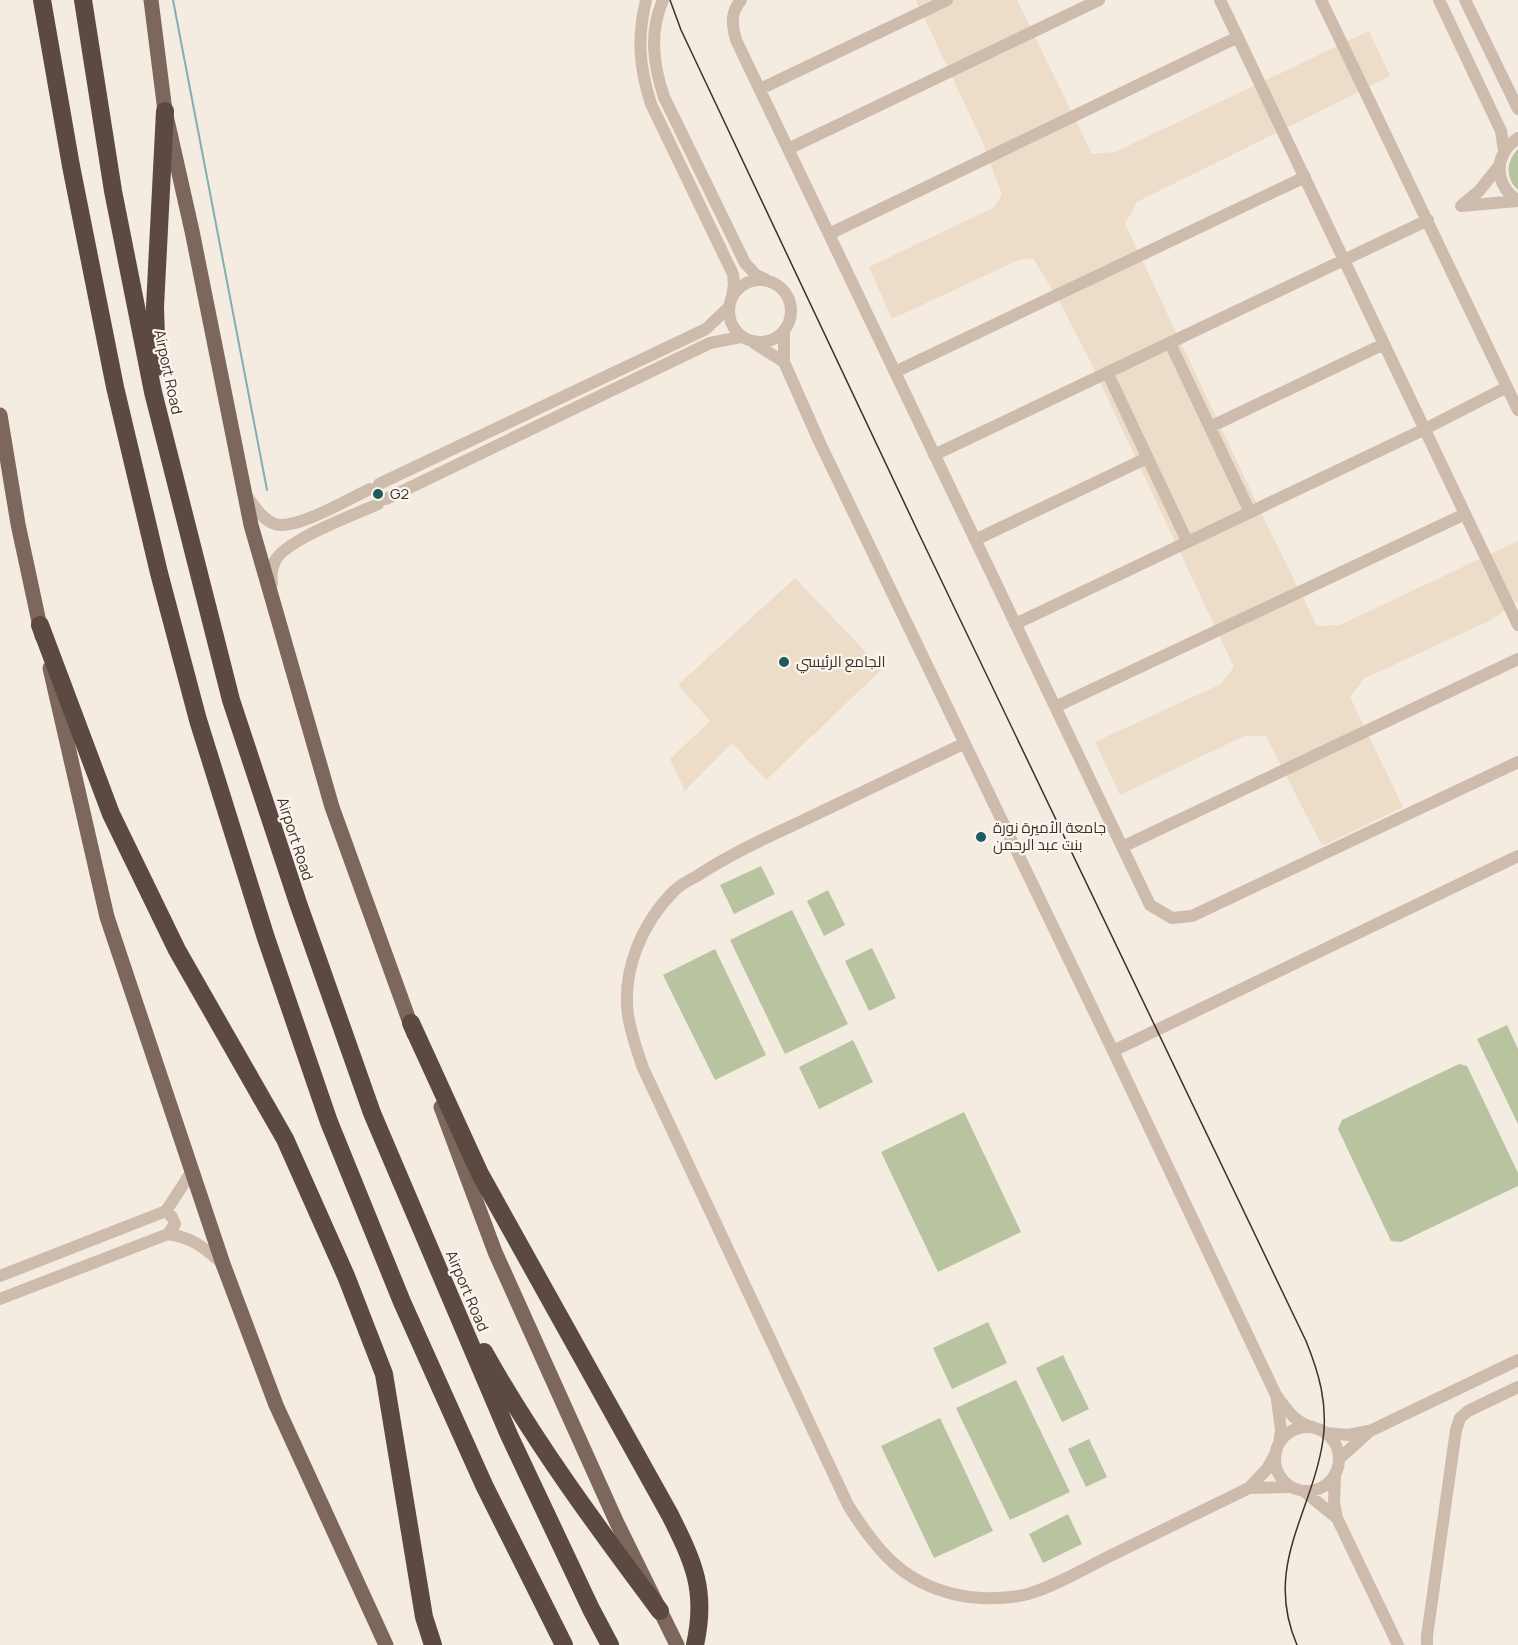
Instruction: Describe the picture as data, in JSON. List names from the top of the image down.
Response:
{
  "streets": {
    "highway": ["Airport Road"]
  },
  "places": ["G2", "الجامع الرئيسي", "جامعة الأميرة نورة بنت عبد الرحمن"]
}
